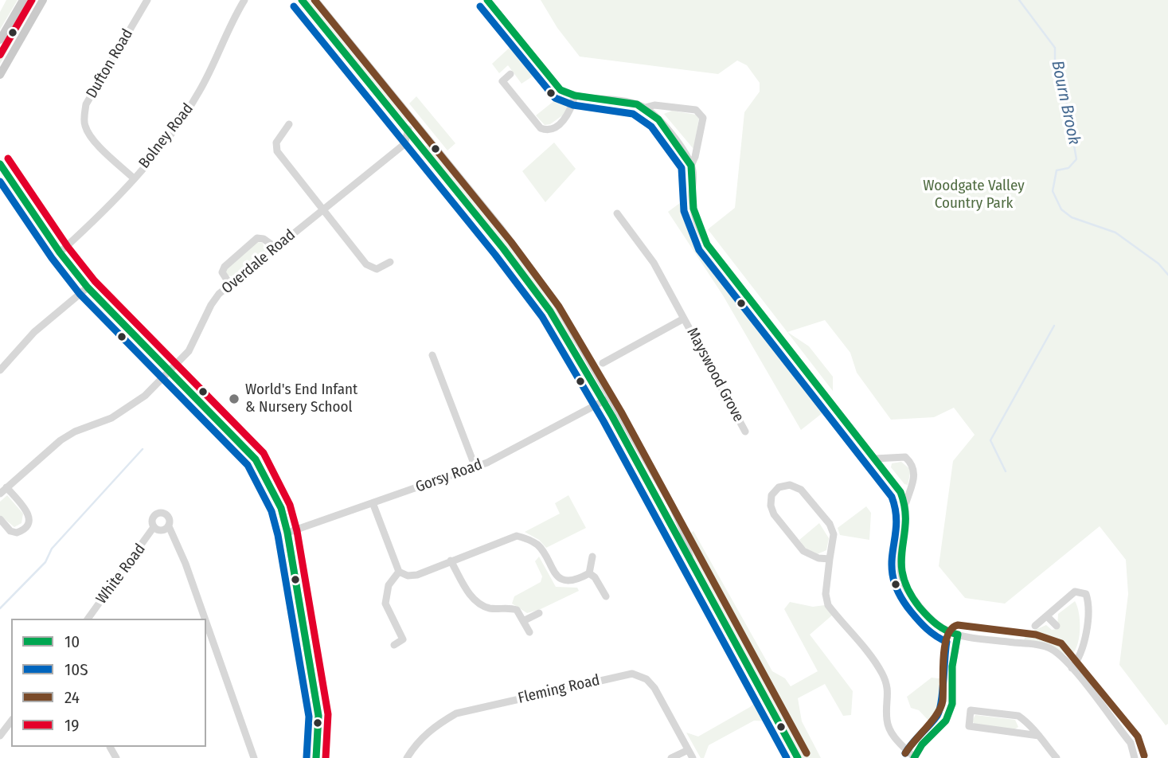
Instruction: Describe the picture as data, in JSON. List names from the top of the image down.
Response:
{
  "streets": {
    "street": [
      "Dufton Road",
      "Bolney Road",
      "Overdale Road",
      "Mayswood Grove",
      "Gorsy Road",
      "White Road",
      "Fleming Road"
    ]
  },
  "crossings": [
    ["Dufton Road", "Bolney Road"]
  ],
  "water": ["Bourn Brook"],
  "parks": ["Woodgate Valley Country Park"],
  "places": ["World's End Infant & Nursery School"],
  "lines": [
    "transit line 10",
    "transit line 24",
    "transit line 19",
    "transit line 10S"
  ],
  "legend": [
    "10",
    "10S",
    "24",
    "19"
  ]
}
